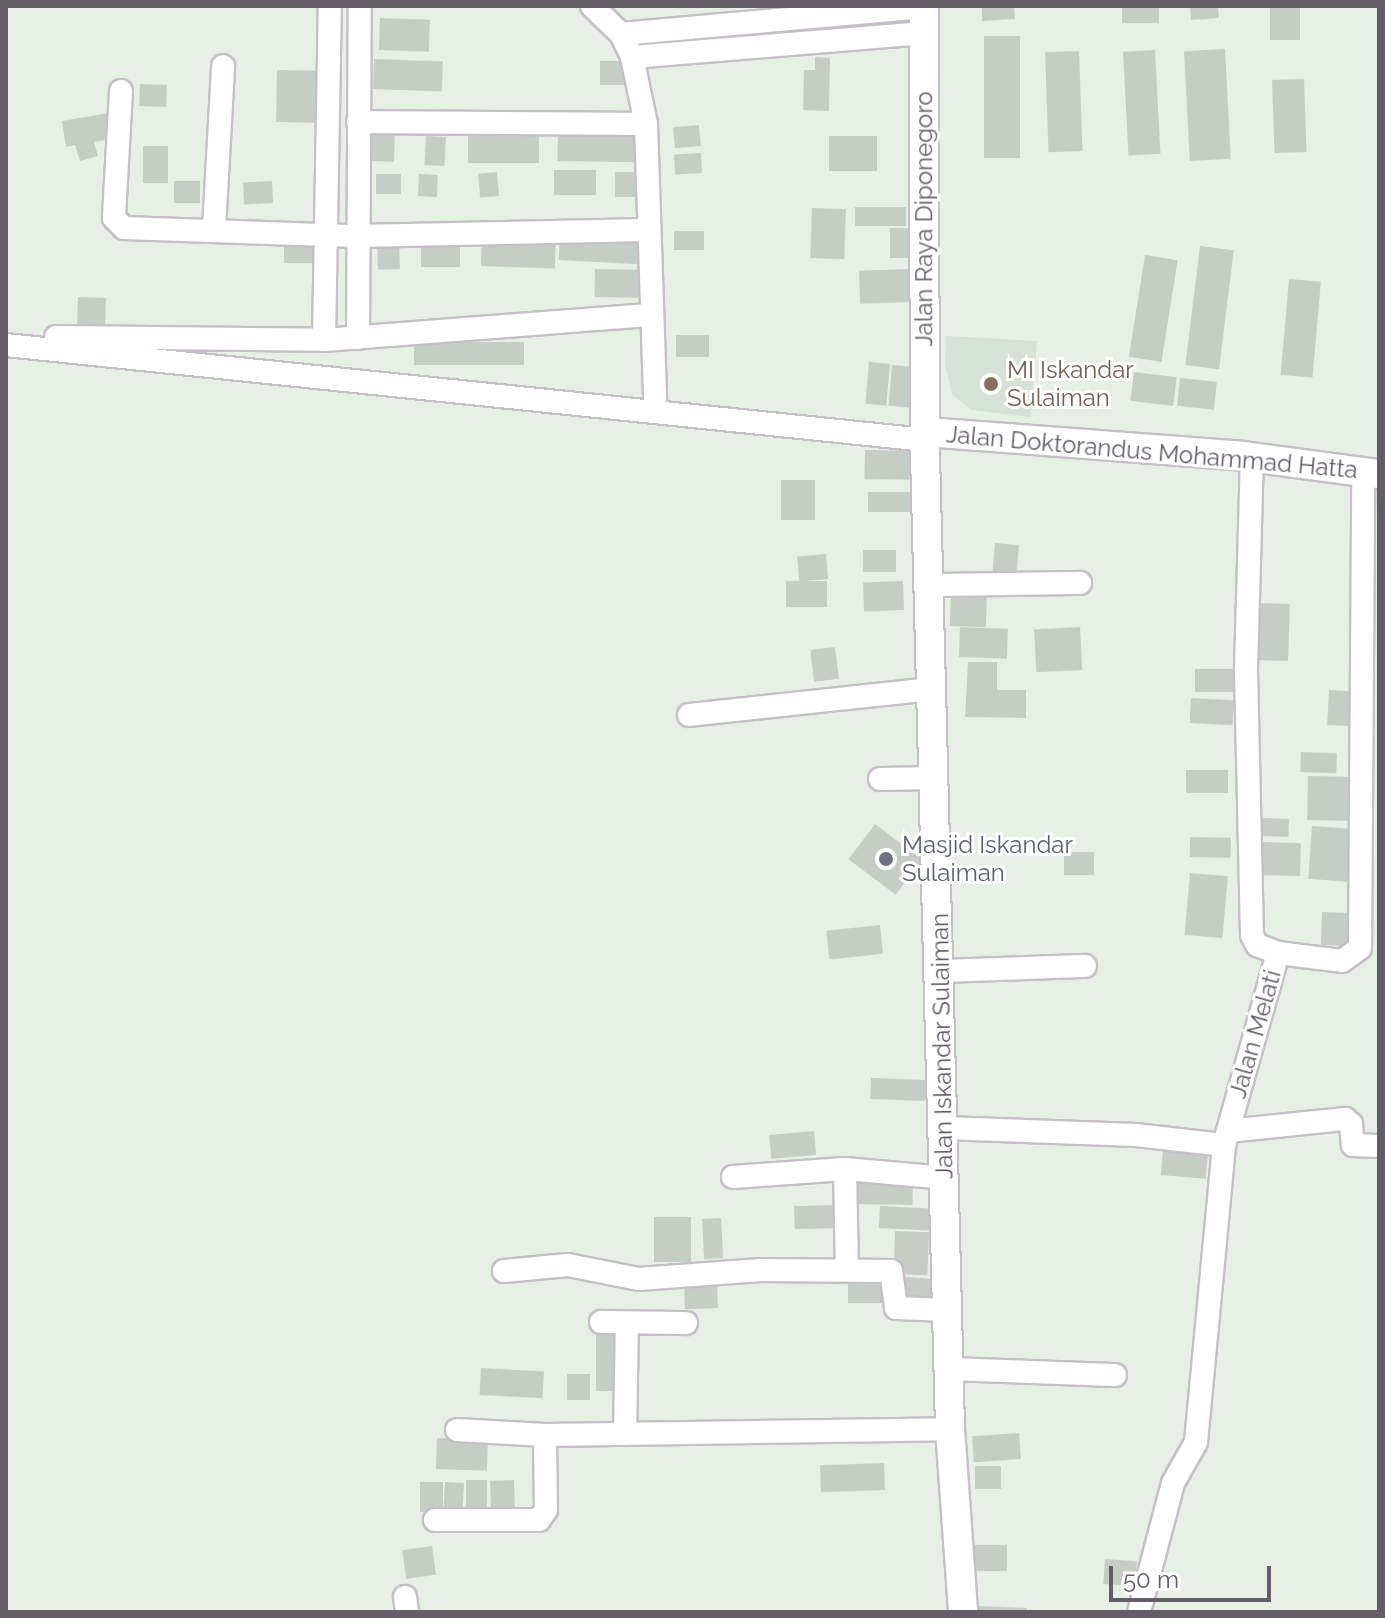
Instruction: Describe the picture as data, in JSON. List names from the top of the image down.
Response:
{
  "streets": {
    "street": [
      "Jalan Raya Diponegoro",
      "Jalan Doktorandus Mohammad Hatta",
      "Jalan Melati",
      "Jalan Iskandar Sulaiman"
    ]
  },
  "crossings": [
    ["Jalan Raya Diponegoro", "Jalan Doktorandus Mohammad Hatta"],
    ["Jalan Raya Diponegoro", "Jalan Iskandar Sulaiman"],
    ["Jalan Doktorandus Mohammad Hatta", "Jalan Melati"],
    ["Jalan Doktorandus Mohammad Hatta", "Jalan Iskandar Sulaiman"]
  ],
  "places": ["MI Iskandar Sulaiman", "Masjid Iskandar Sulaiman"],
  "scale_bar": "50 m"
}
